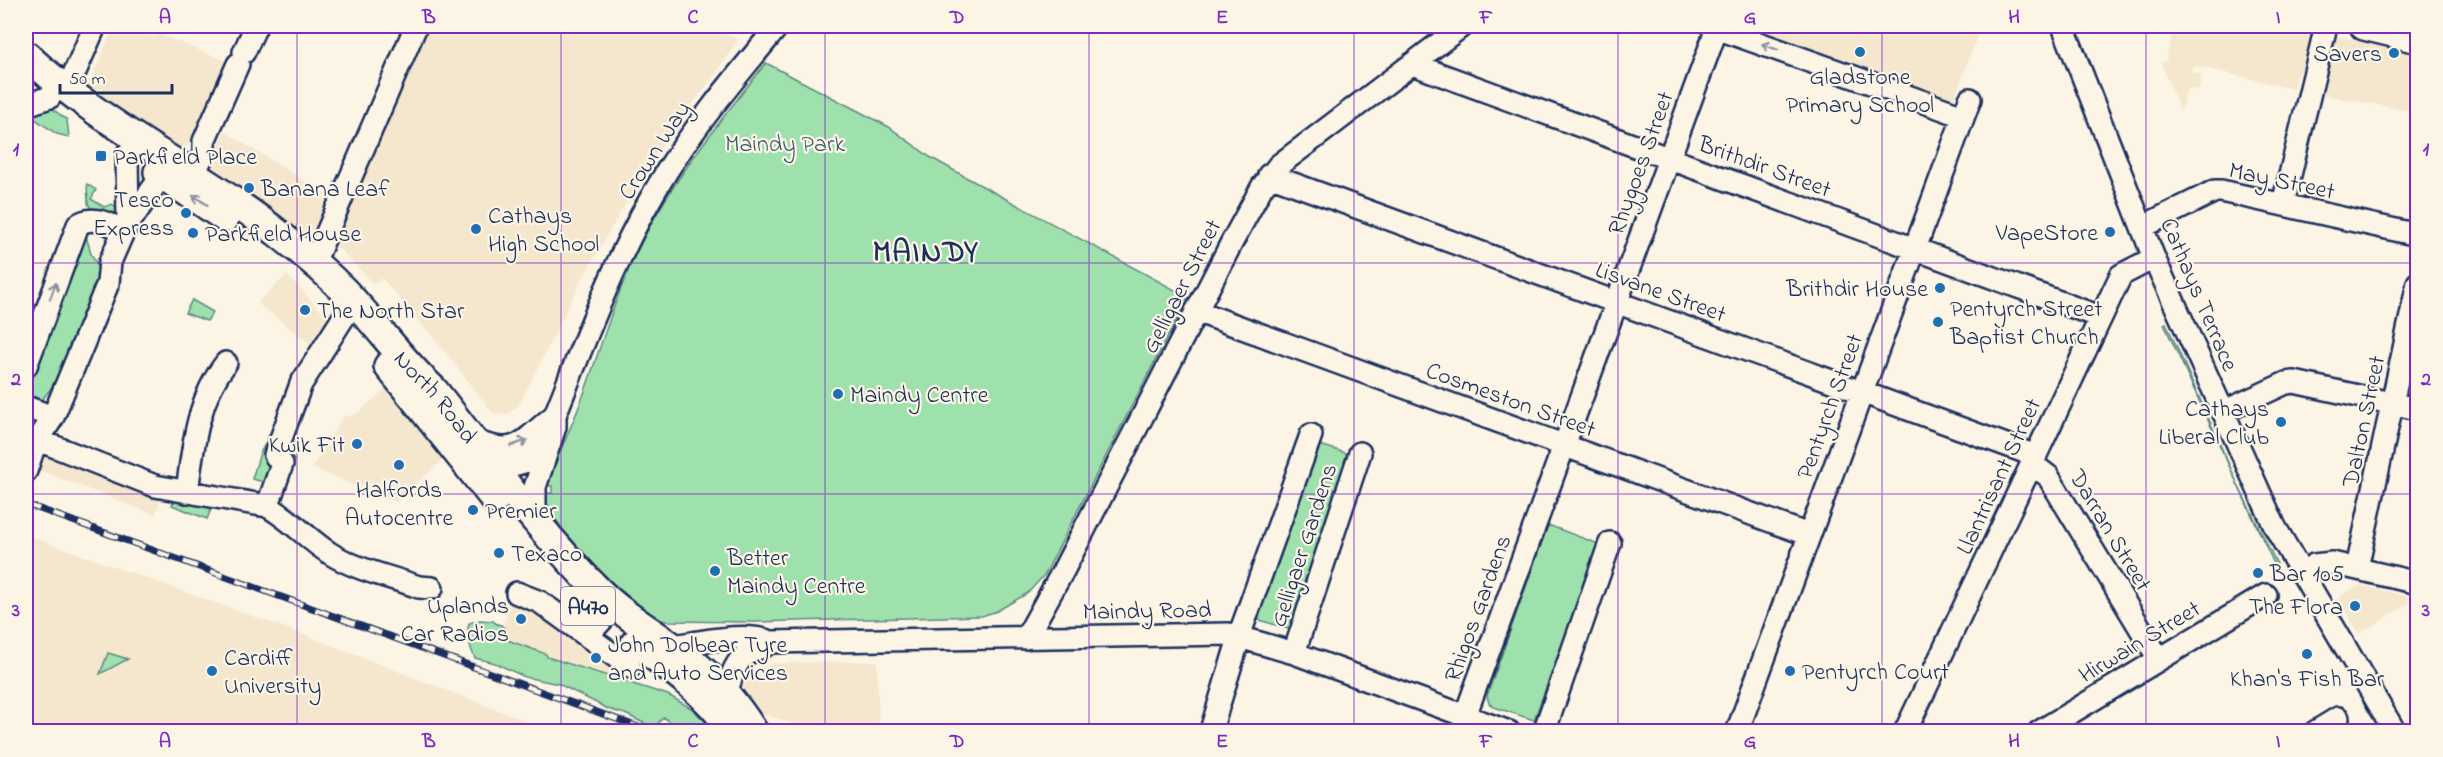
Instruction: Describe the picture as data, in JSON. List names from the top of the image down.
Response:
{
  "streets": {
    "main road": ["North Road", "A470"],
    "street": [
      "Crown Way",
      "Rhygoes Street",
      "Brithdir Street",
      "May Street",
      "Gelligaer Street",
      "Lisvane Street",
      "Cathays Terrace",
      "Cosmeston Street",
      "Pentyrch Street",
      "Dalton Street",
      "Llantrisant Street",
      "Darran Street",
      "Gelligaer Gardens",
      "Rhigos Gardens",
      "Maindy Road",
      "Hirwain Street"
    ]
  },
  "crossings": [
    ["Crown Way", "North Road"],
    ["Rhygoes Street", "Brithdir Street"],
    ["Rhygoes Street", "Lisvane Street"],
    ["Rhygoes Street", "Cosmeston Street"],
    ["Rhygoes Street", "Pentyrch Street"],
    ["Rhygoes Street", "Rhigos Gardens"],
    ["Brithdir Street", "Gelligaer Street"],
    ["Brithdir Street", "Pentyrch Street"],
    ["Brithdir Street", "Llantrisant Street"],
    ["May Street", "Cathays Terrace"],
    ["Gelligaer Street", "Lisvane Street"],
    ["Gelligaer Street", "Cosmeston Street"],
    ["Gelligaer Street", "Maindy Road"],
    ["Lisvane Street", "Pentyrch Street"],
    ["Lisvane Street", "Llantrisant Street"],
    ["Lisvane Street", "Darran Street"],
    ["Cathays Terrace", "Llantrisant Street"],
    ["North Road", "Maindy Road"],
    ["Cosmeston Street", "Pentyrch Street"],
    ["Llantrisant Street", "Darran Street"],
    ["Darran Street", "Hirwain Street"],
    ["Gelligaer Gardens", "Maindy Road"],
    ["Rhigos Gardens", "Maindy Road"]
  ],
  "districts": ["MAINDY"],
  "parks": ["Maindy Park"],
  "places": {
    "other": [
      "Gladstone Primary School",
      "Savers",
      "Banana Leaf",
      "Tesco Express",
      "Cathays High School",
      "VapeStore",
      "Parkfield House",
      "Brithdir House",
      "The North Star",
      "Pentyrch Street Baptist Church",
      "Maindy Centre",
      "Cathays Liberal Club",
      "Kwik Fit",
      "Halfords Autocentre",
      "Premier",
      "Texaco",
      "Better Maindy Centre",
      "Bar 105",
      "The Flora",
      "Uplands Car Radios",
      "Khan's Fish Bar",
      "John Dolbear Tyre and Auto Services",
      "Cardiff University",
      "Pentyrch Court"
    ],
    "transit": ["Parkfield Place"]
  },
  "scale_bar": "50 m",
  "grid": {
    "columns": [
      "A",
      "B",
      "C",
      "D",
      "E",
      "F",
      "G",
      "H",
      "I"
    ],
    "rows": ["1", "2", "3"]
  }
}
